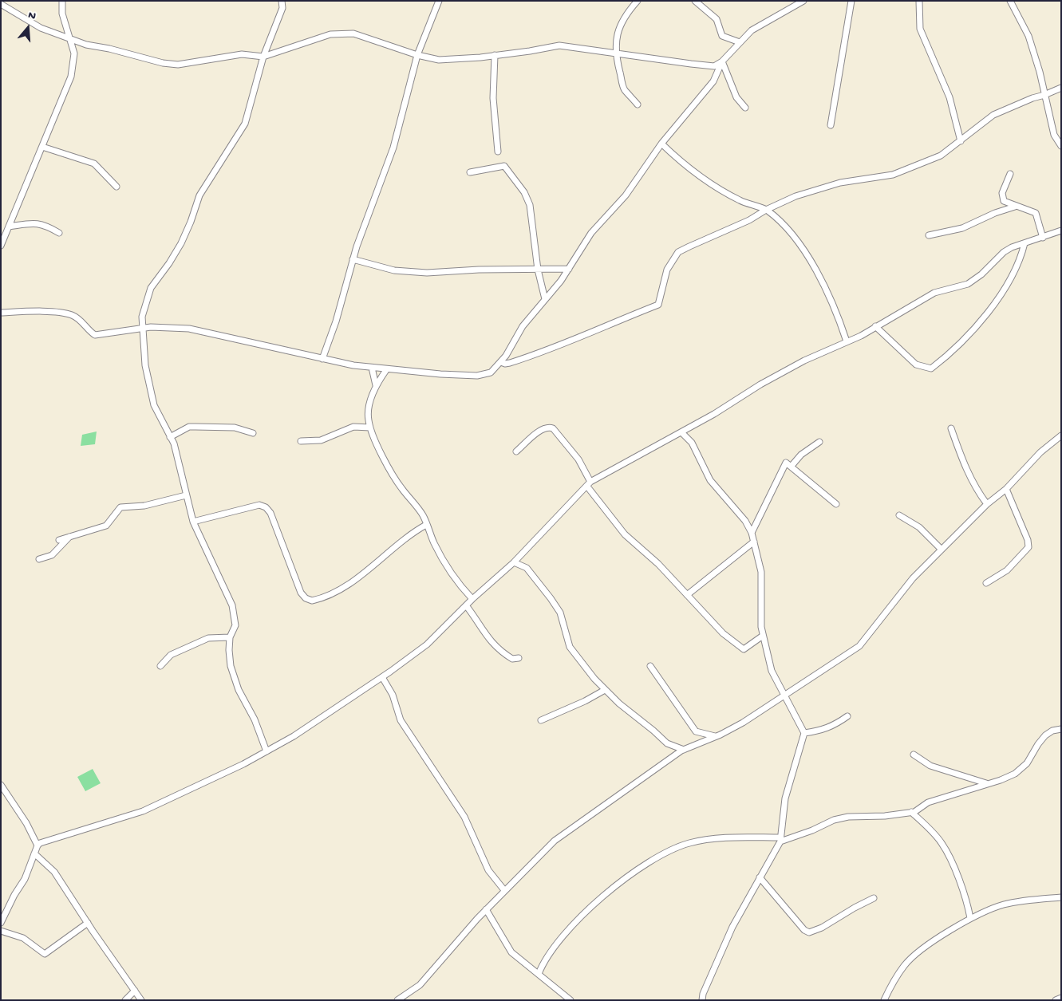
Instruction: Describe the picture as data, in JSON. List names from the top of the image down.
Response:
{
  "north": "top"
}
